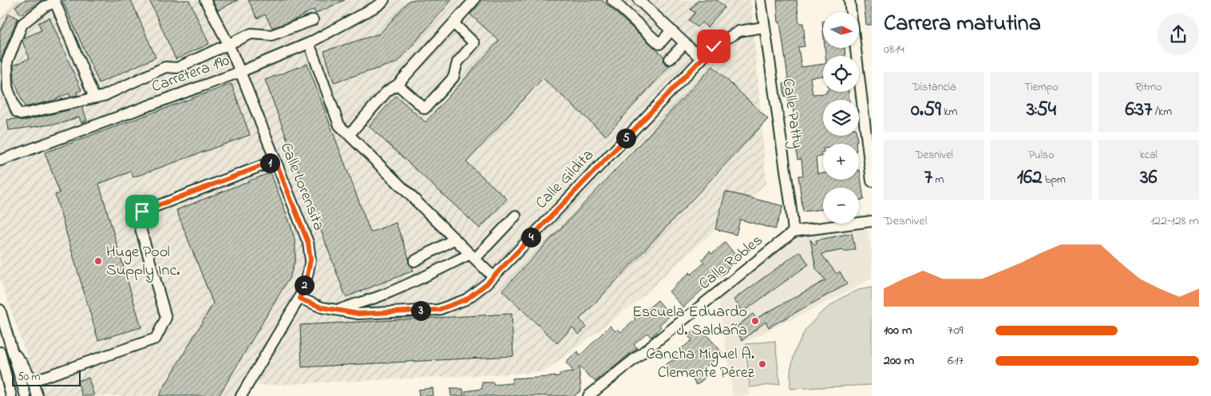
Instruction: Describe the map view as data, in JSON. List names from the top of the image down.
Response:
{
  "streets": {
    "street": [
      "Carretera 190",
      "Calle Patty",
      "Calle Gildita",
      "Calle Lorensita",
      "Calle Robles"
    ]
  },
  "crossings": [
    ["Carretera 190", "Calle Lorensita"],
    ["Calle Patty", "Calle Gildita"],
    ["Calle Patty", "Calle Robles"],
    ["Calle Gildita", "Calle Lorensita"]
  ],
  "places": ["Huge Pool Supply Inc.", "Escuela Eduardo J. Saldaña", "Cancha Miguel A. Clemente Pérez"],
  "scale_bar": "50 m",
  "north": "right",
  "page": {
    "heading": ["Carrera matutina", "08:14"],
    "map_buttons": ["+", "−"],
    "stats": [
      ["Distancia", "0.59 km"],
      ["Tiempo", "3:54"],
      ["Ritmo", "6:37 /km"],
      ["Desnivel", "7 m"],
      ["Pulso", "162 bpm"],
      ["kcal", "36"]
    ],
    "pins": [
      "5",
      "1",
      "4",
      "2",
      "3"
    ],
    "chart": ["Desnivel", "122–128 m"],
    "list": [
      {
        "name": "100 m",
        "note": "7:09"
      },
      {
        "name": "200 m",
        "note": "6:17"
      }
    ],
    "scale": "50 m"
  }
}
